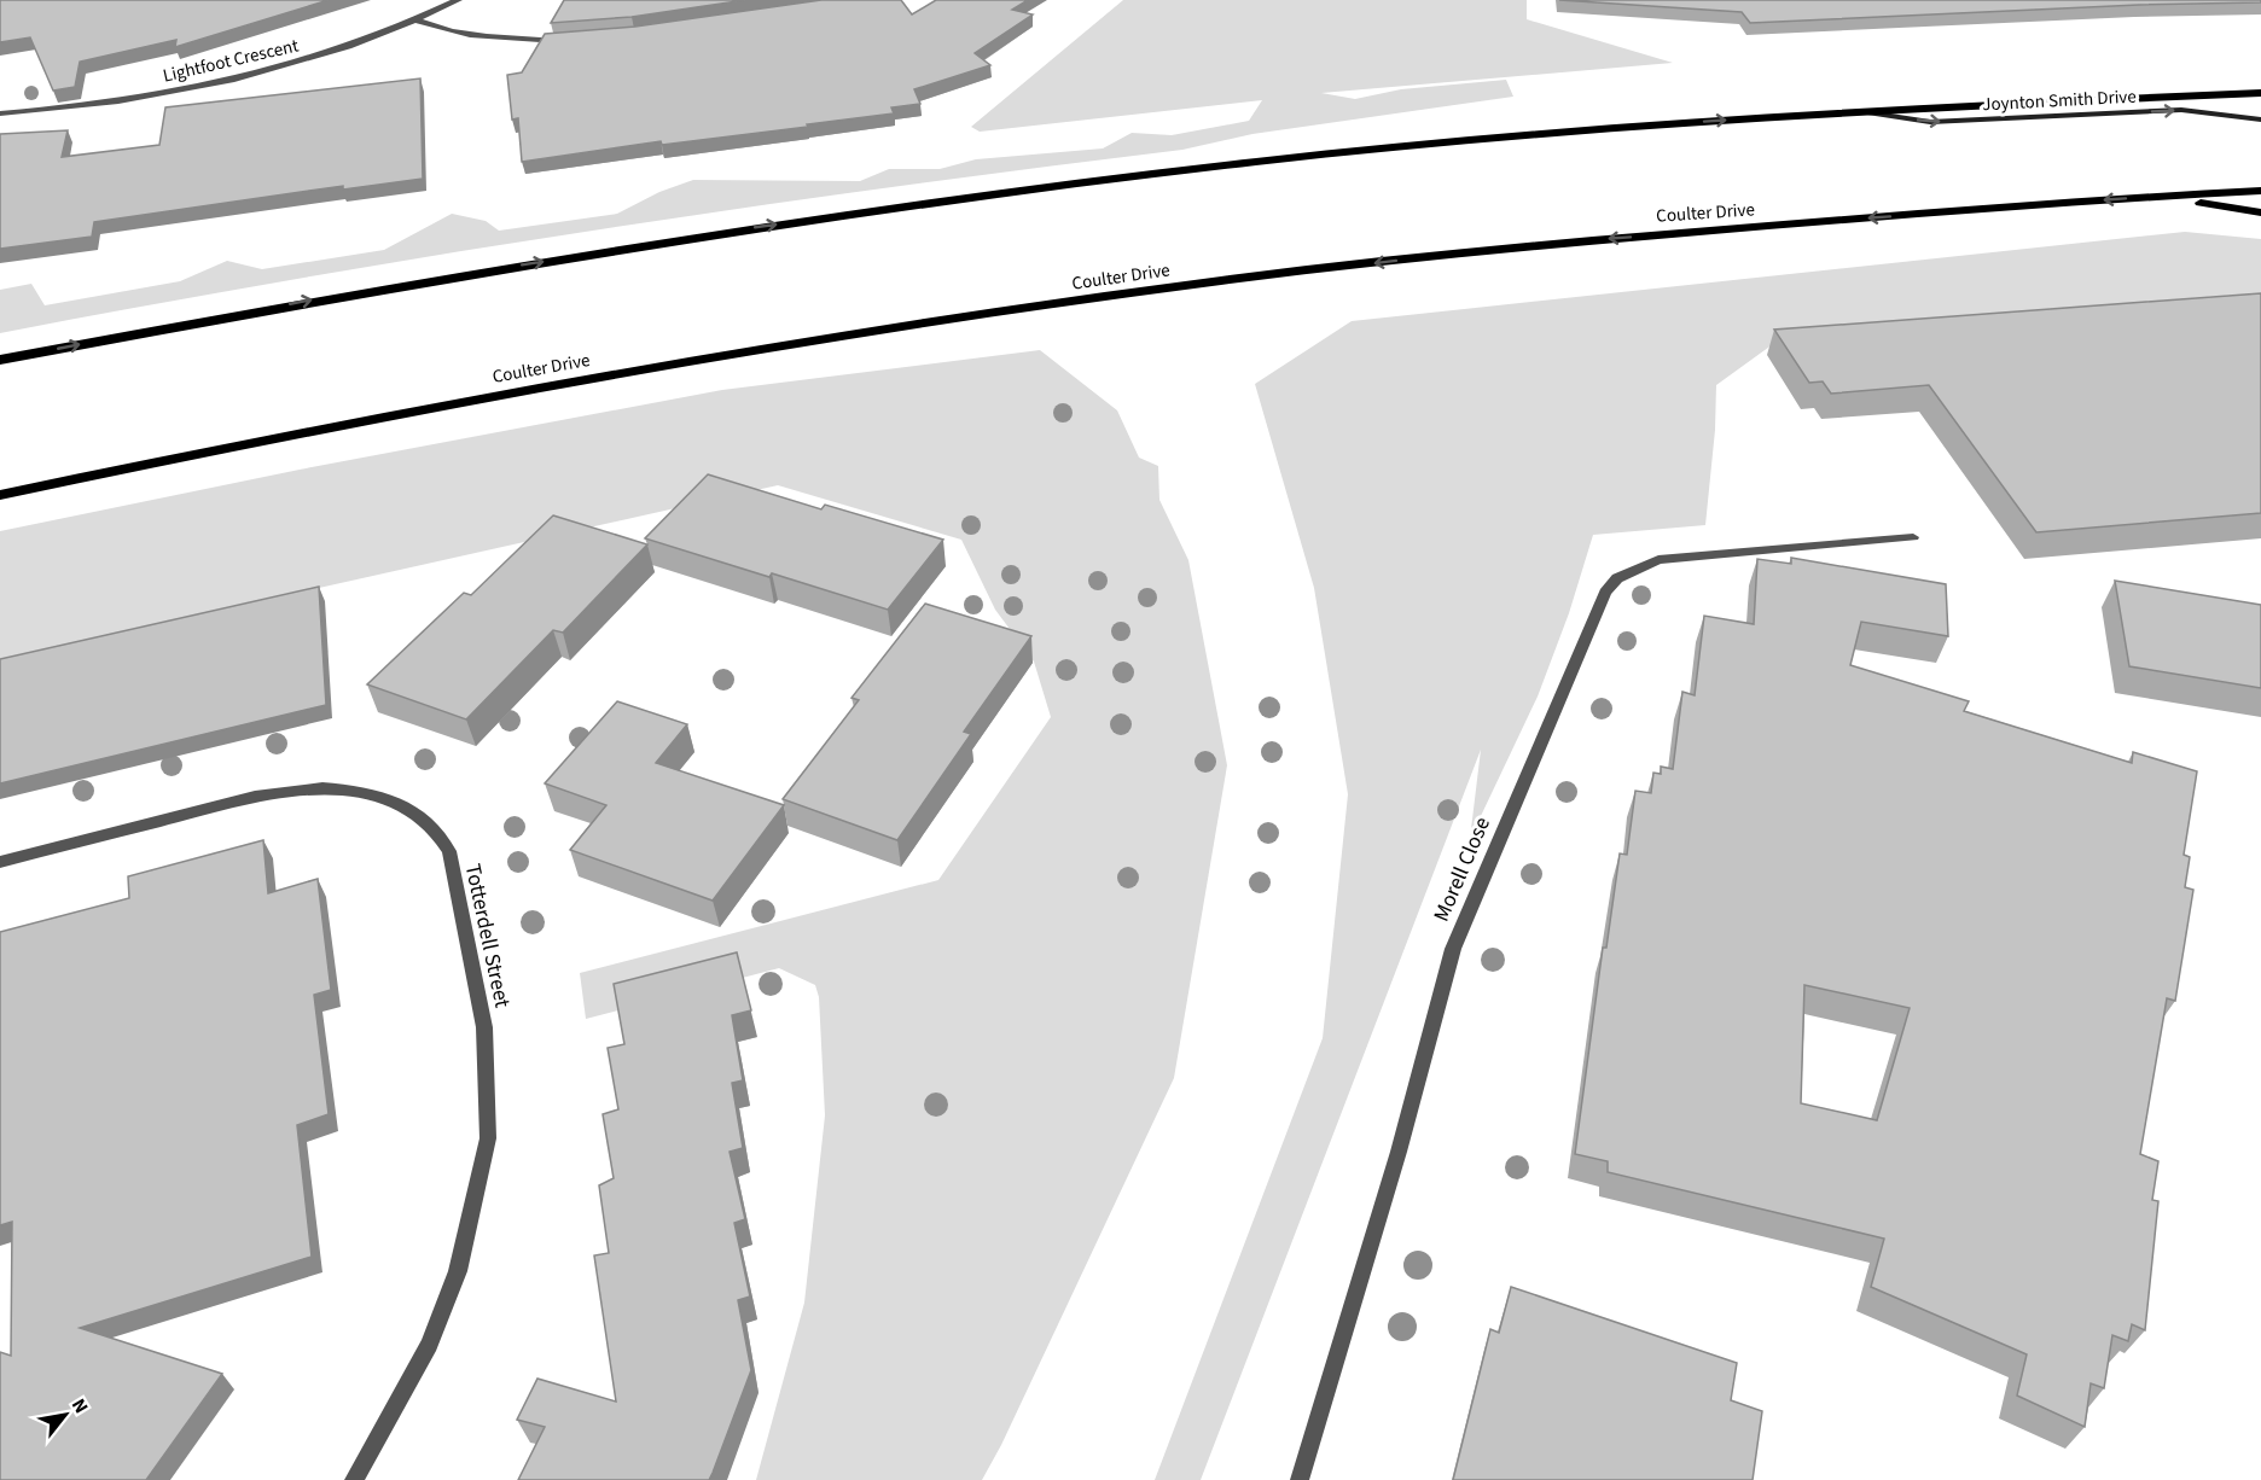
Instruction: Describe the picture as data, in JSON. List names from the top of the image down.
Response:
{
  "streets": {
    "main road": ["Joynton Smith Drive", "Coulter Drive"],
    "street": ["Lightfoot Crescent", "Morell Close", "Totterdell Street"]
  },
  "north": "top right"
}
